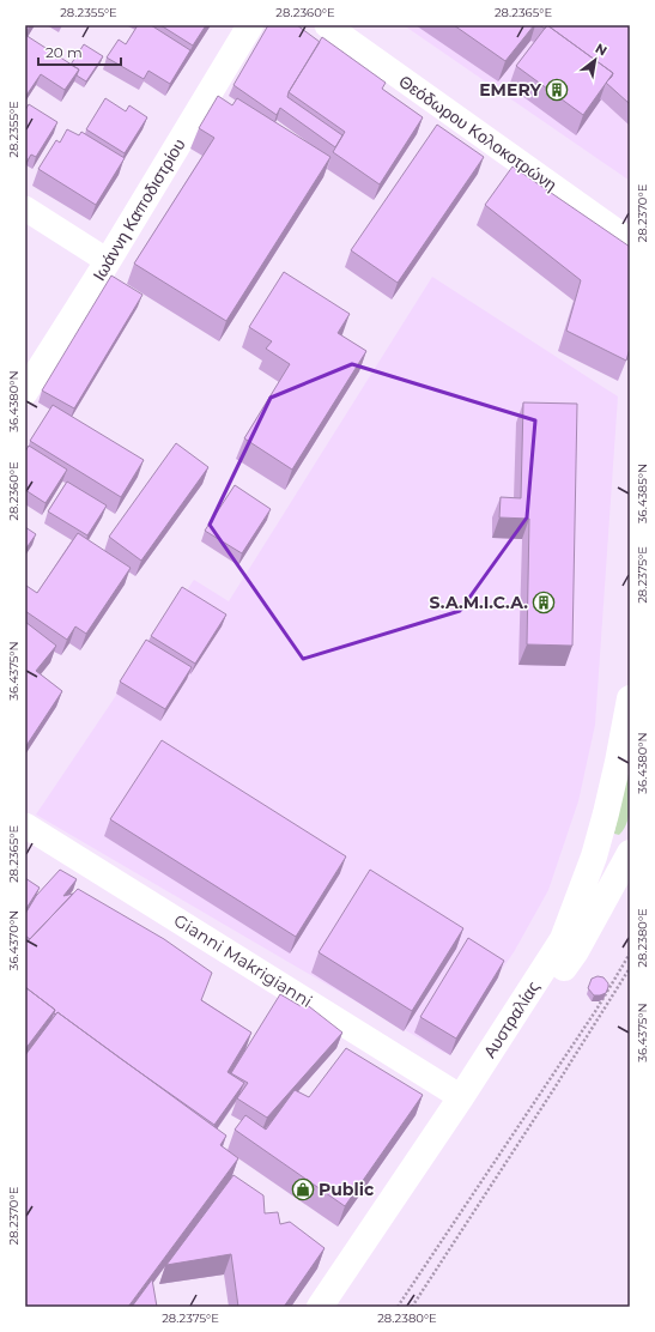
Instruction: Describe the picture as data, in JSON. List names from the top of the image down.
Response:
{
  "streets": {
    "main road": ["Ιωάννη Καποδιστρίου", "Αυστραλίας"],
    "street": ["Θεόδωρου Κολοκοτρώνη", "Gianni Makrigianni"]
  },
  "crossings": [
    ["Gianni Makrigianni", "Αυστραλίας"]
  ],
  "places": {
    "building": ["EMERY", "S.A.M.I.C.A."],
    "shop": ["Public"]
  },
  "scale_bar": "20 m",
  "north": "top right",
  "coordinates": [
    "28.2355°E",
    "28.2360°E",
    "28.2365°E",
    "28.2370°E",
    "36.4380°N",
    "36.4385°N",
    "28.2375°E",
    "36.4375°N",
    "28.2380°E",
    "36.4370°N"
  ]
}
